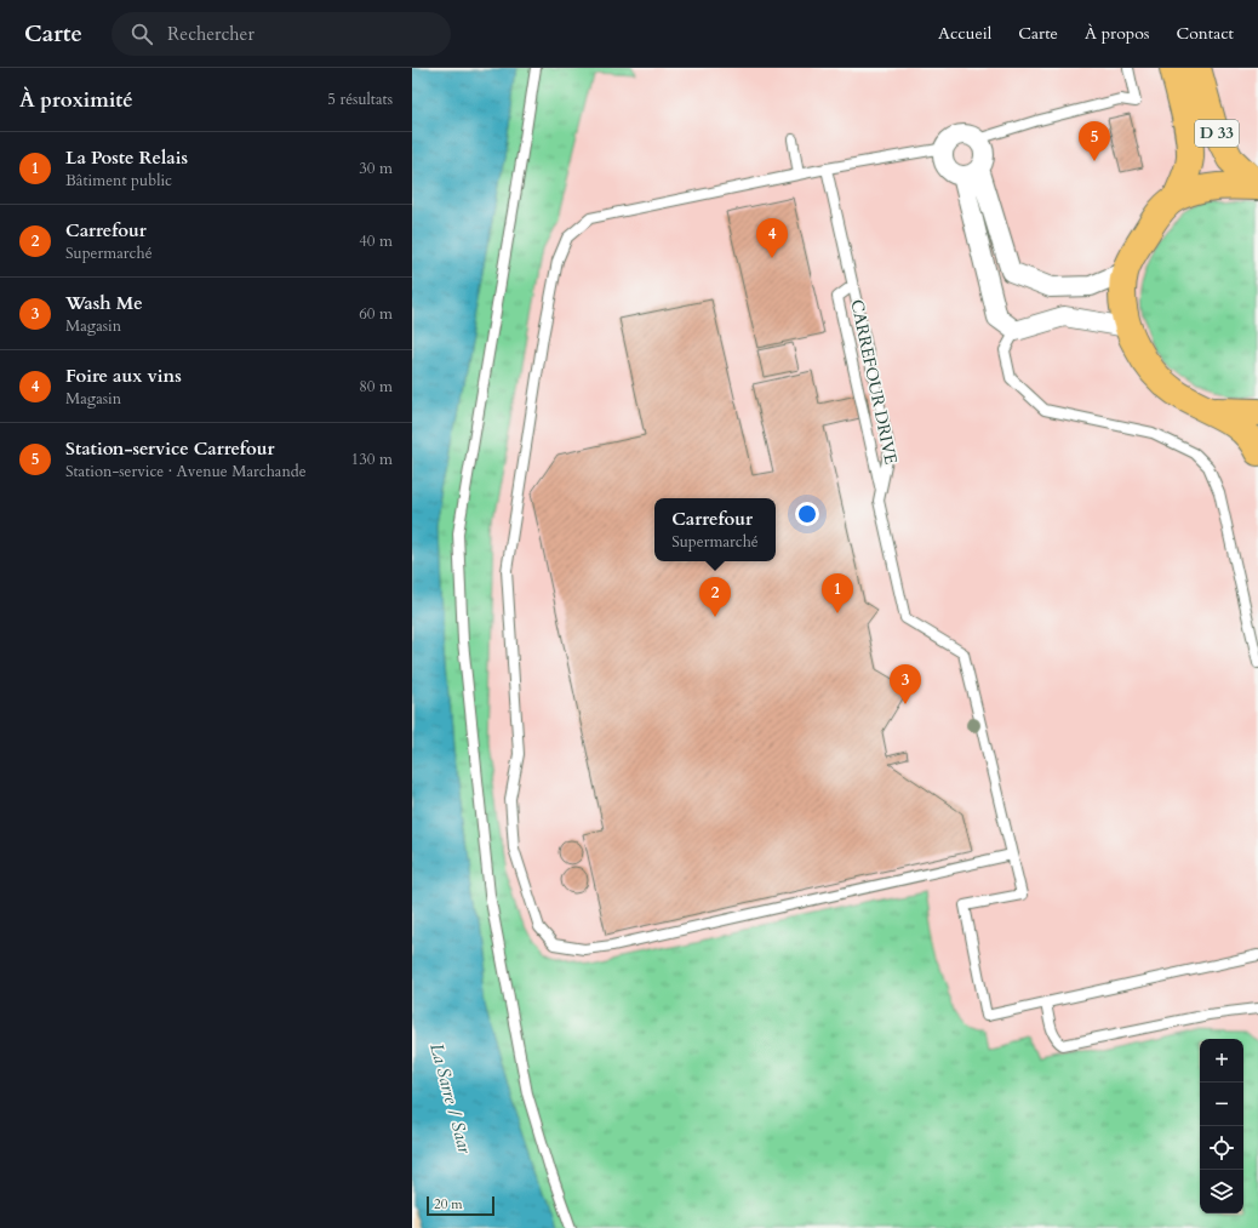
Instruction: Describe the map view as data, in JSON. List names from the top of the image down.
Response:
{
  "streets": {
    "main road": ["D 33"],
    "lane": ["CARREFOUR DRIVE"]
  },
  "water": ["La Sarre / Saar"],
  "scale_bar": "20 m",
  "page": {
    "header": "Carte",
    "search": "Rechercher",
    "nav": [
      "Accueil",
      "Carte",
      "À propos",
      "Contact"
    ],
    "heading": ["À proximité", "5 résultats"],
    "pins": [
      "5",
      "4",
      "1",
      "2",
      "3"
    ],
    "list": [
      {
        "mark": "1",
        "name": "La Poste Relais",
        "note": "Bâtiment public",
        "value": "30 m"
      },
      {
        "mark": "2",
        "name": "Carrefour",
        "note": "Supermarché",
        "value": "40 m"
      },
      {
        "mark": "3",
        "name": "Wash Me",
        "note": "Magasin",
        "value": "60 m"
      },
      {
        "mark": "4",
        "name": "Foire aux vins",
        "note": "Magasin",
        "value": "80 m"
      },
      {
        "mark": "5",
        "name": "Station-service Carrefour",
        "note": "Station-service · Avenue Marchande",
        "value": "130 m"
      }
    ],
    "popup": ["Carrefour", "Supermarché"],
    "map_buttons": ["+", "−"],
    "scale": "20 m"
  }
}
